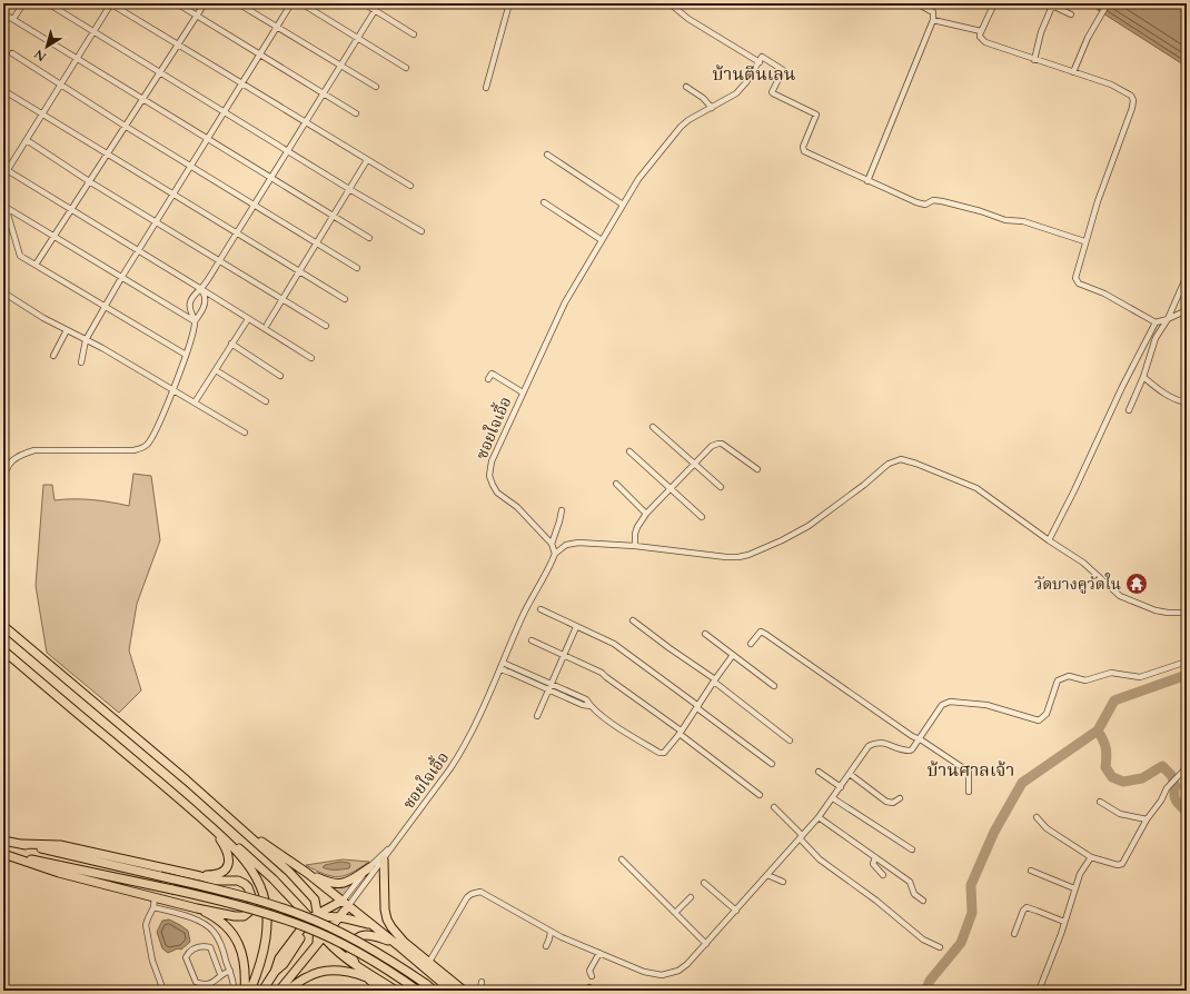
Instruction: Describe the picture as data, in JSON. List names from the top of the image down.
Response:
{
  "streets": {
    "street": ["ซอยใจเอื้อ"]
  },
  "districts": ["บ้านตีนเลน", "บ้านศาลเจ้า"],
  "places": {
    "temple": ["วัดบางคูวัดใน"]
  },
  "north": "bottom left"
}
